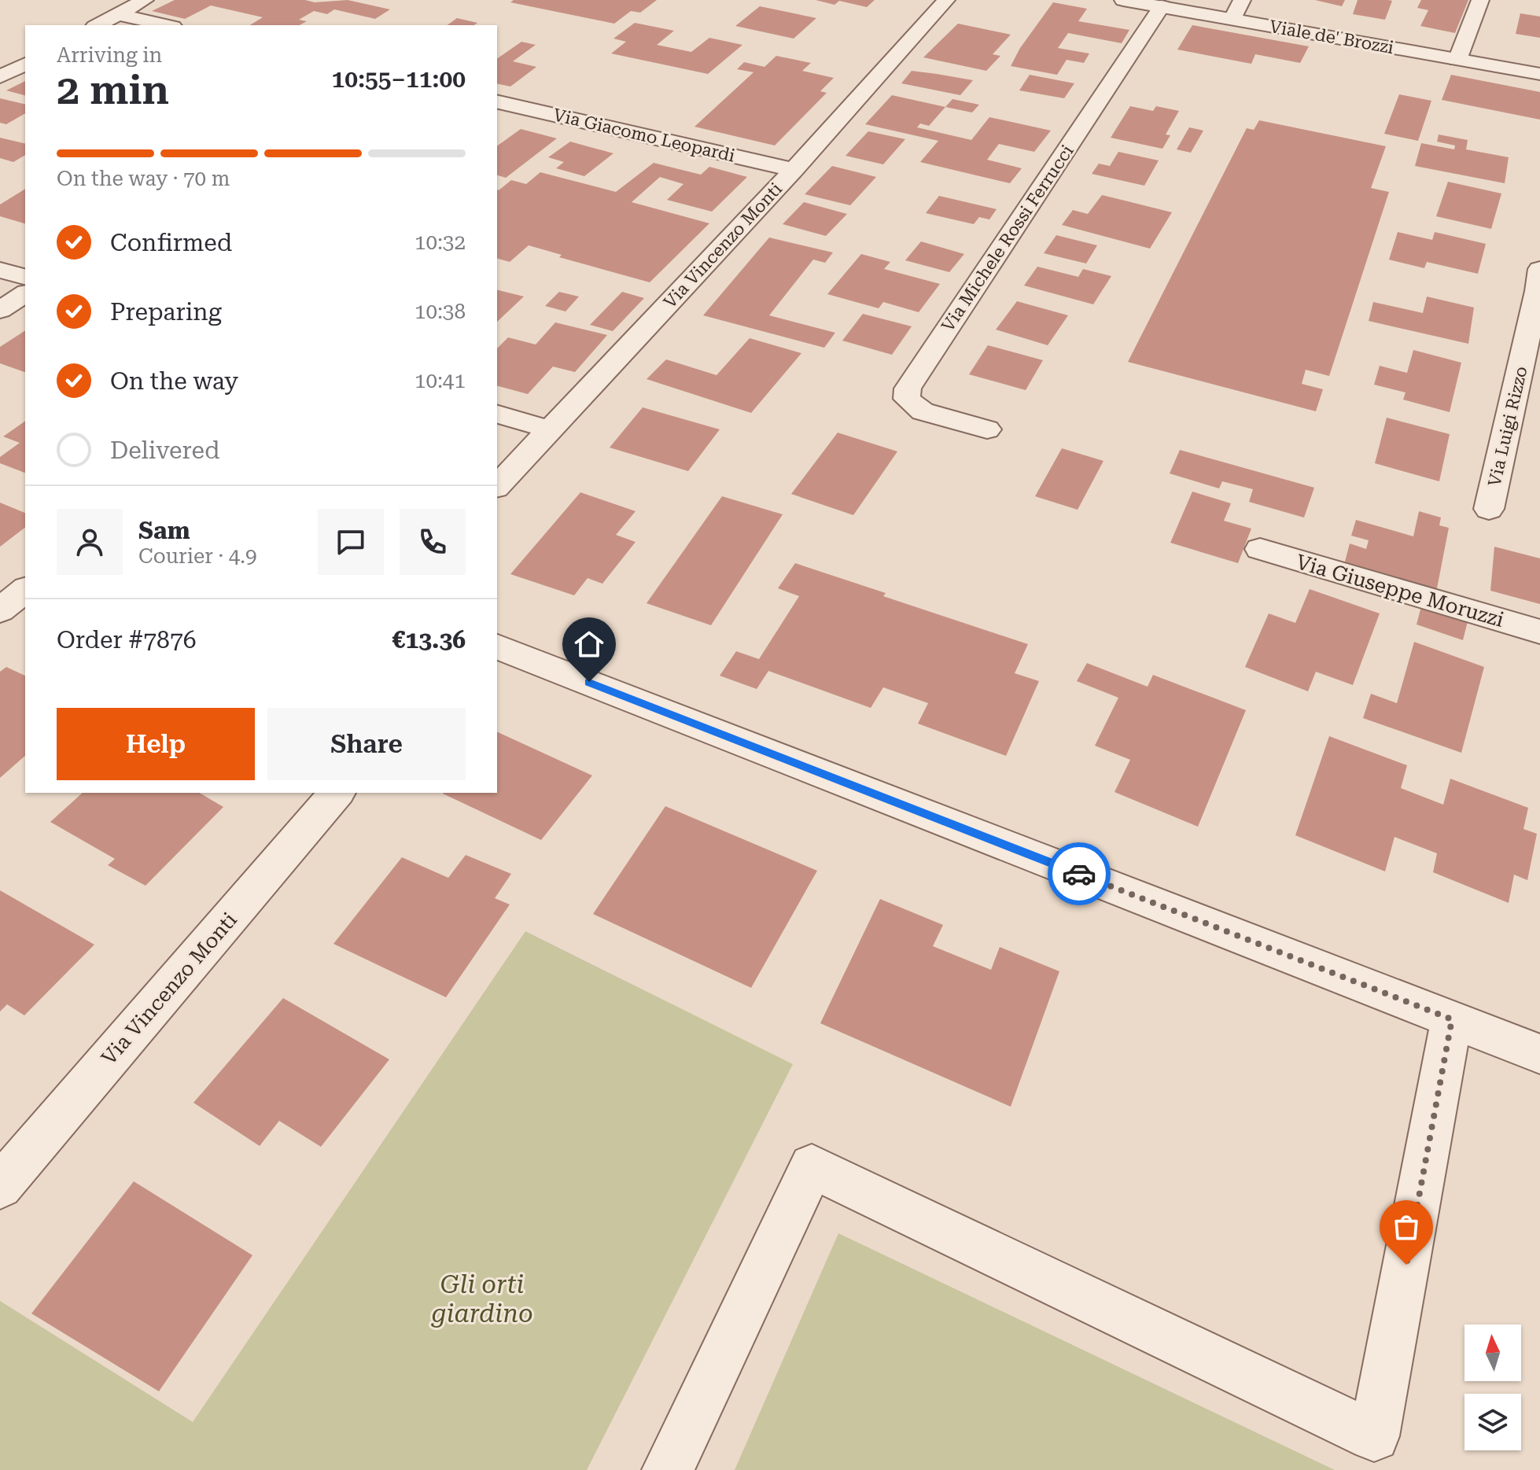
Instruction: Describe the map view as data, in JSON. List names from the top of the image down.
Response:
{
  "streets": {
    "street": [
      "Viale de' Brozzi",
      "Via Giacomo Leopardi",
      "Via Michele Rossi Ferrucci",
      "Via Vincenzo Monti",
      "Via Luigi Rizzo",
      "Via Giuseppe Moruzzi"
    ]
  },
  "crossings": [
    ["Viale de' Brozzi", "Via Michele Rossi Ferrucci"],
    ["Via Giacomo Leopardi", "Via Vincenzo Monti"]
  ],
  "parks": ["Gli orti giardino"],
  "north": "top",
  "page": {
    "heading": ["2 min", "Arriving in", "10:55–11:00"],
    "panel": [
      "Sam",
      "Courier · 4.9",
      "Order #7876",
      "€13.36"
    ],
    "bar": "On the way · 70 m",
    "list": [
      ["Confirmed", "10:32"],
      ["Preparing", "10:38"],
      ["On the way", "10:41"],
      "Delivered"
    ],
    "buttons": ["Help", "Share"]
  }
}
